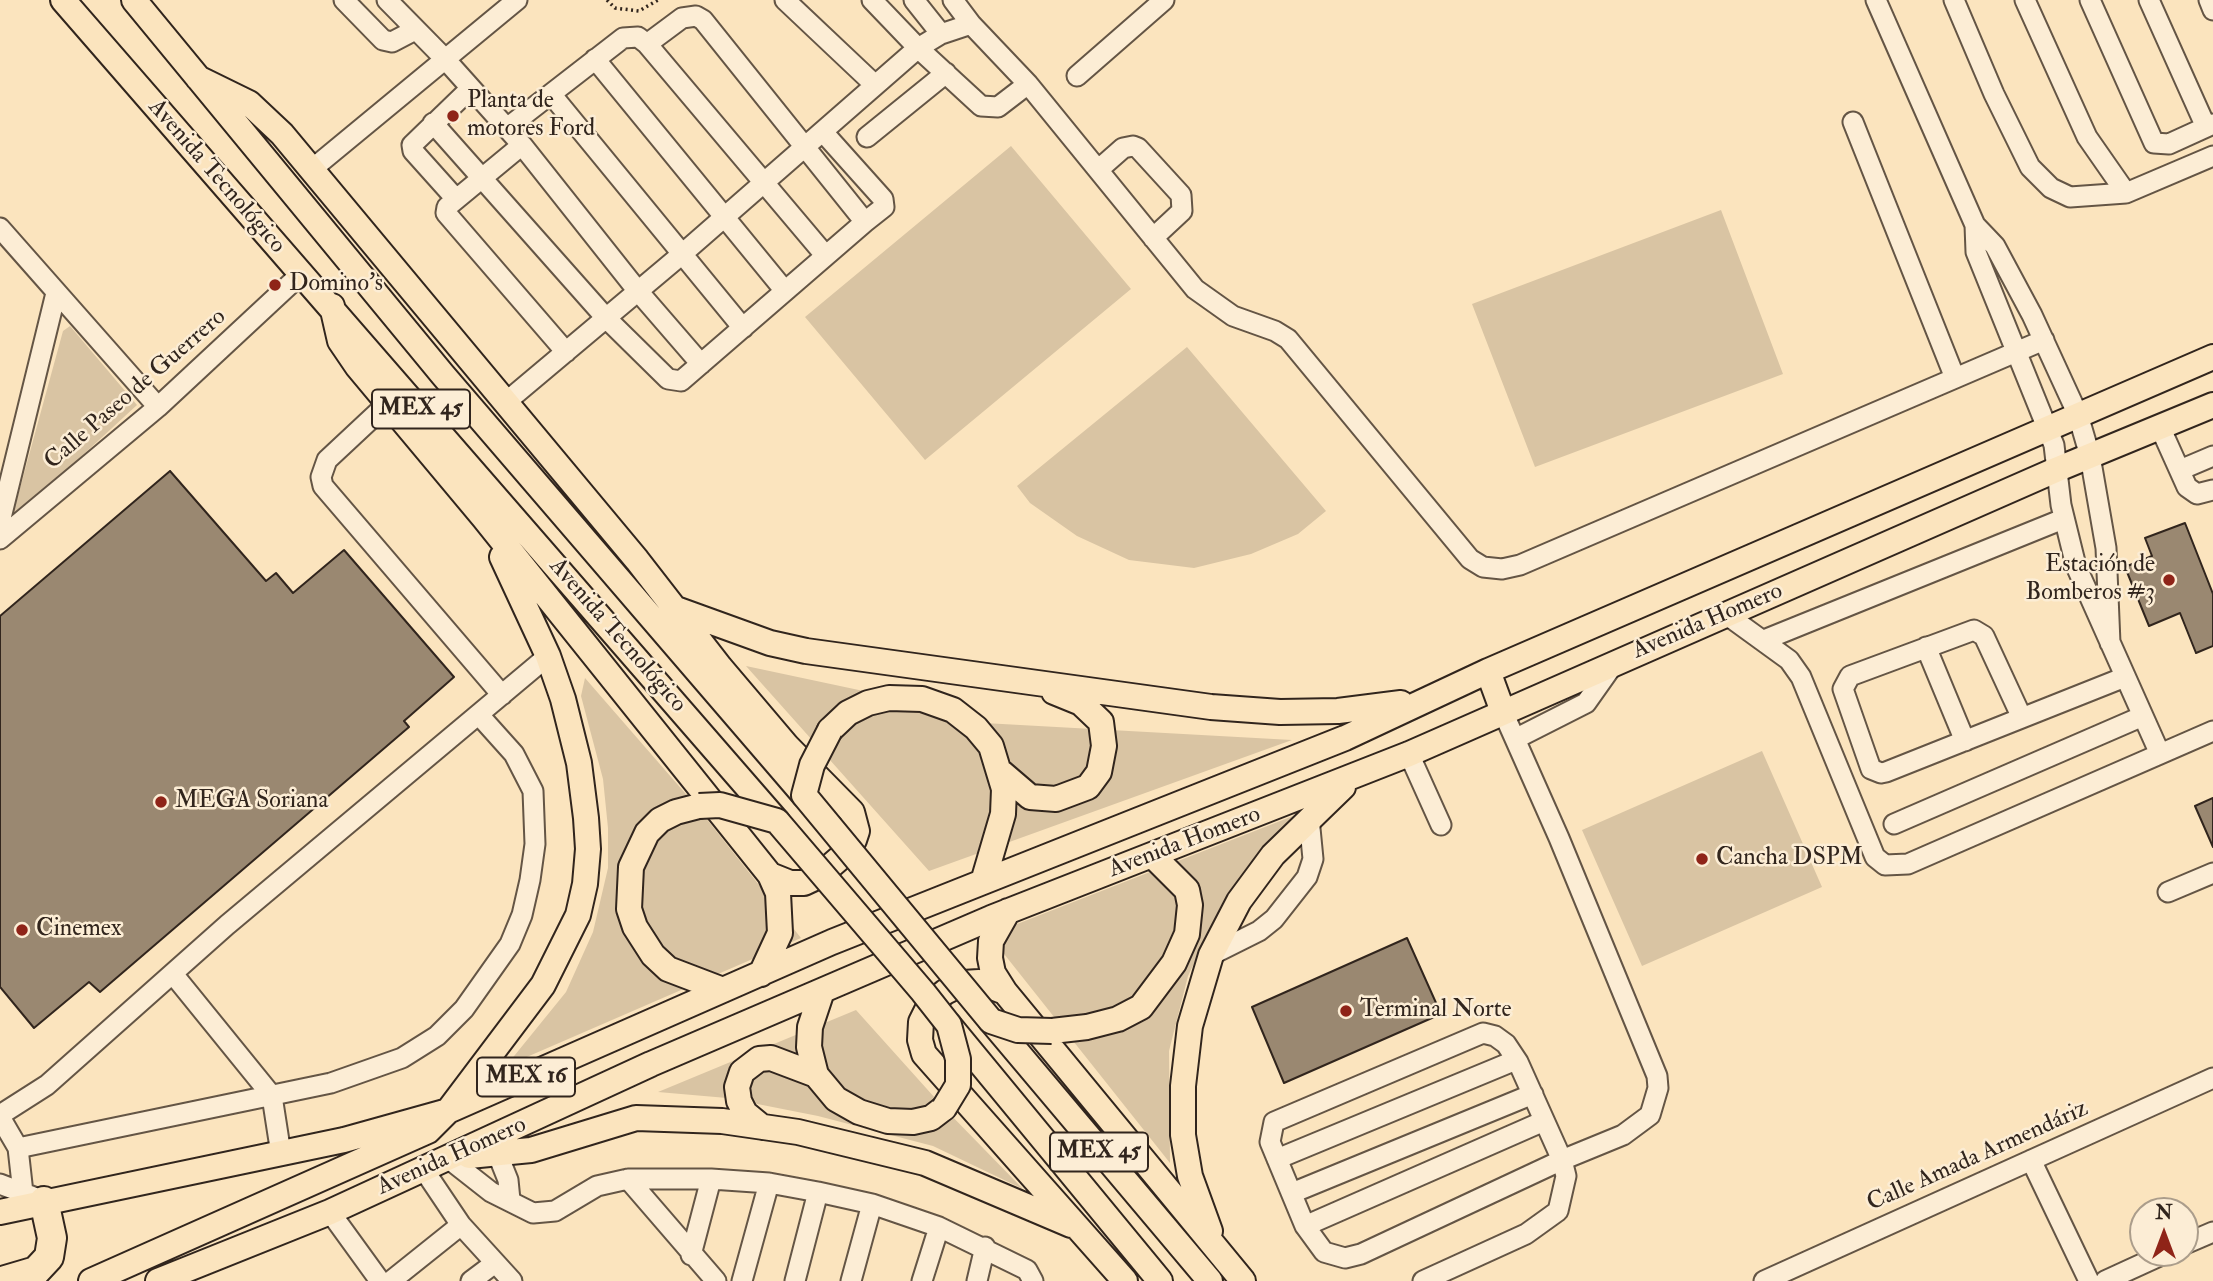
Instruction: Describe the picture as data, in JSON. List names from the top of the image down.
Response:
{
  "streets": {
    "main road": [
      "Avenida Tecnológico",
      "MEX 45",
      "Avenida Homero",
      "MEX 16"
    ],
    "street": ["Calle Paseo de Guerrero", "Calle Amada Armendáriz"]
  },
  "crossings": [
    ["Avenida Tecnológico", "Calle Paseo de Guerrero"],
    ["Avenida Homero", "MEX 16"]
  ],
  "places": [
    "Planta de motores Ford",
    "Domino's",
    "Estación de Bomberos #3",
    "MEGA Soriana",
    "Cancha DSPM",
    "Cinemex",
    "Terminal Norte"
  ],
  "north": "top"
}
